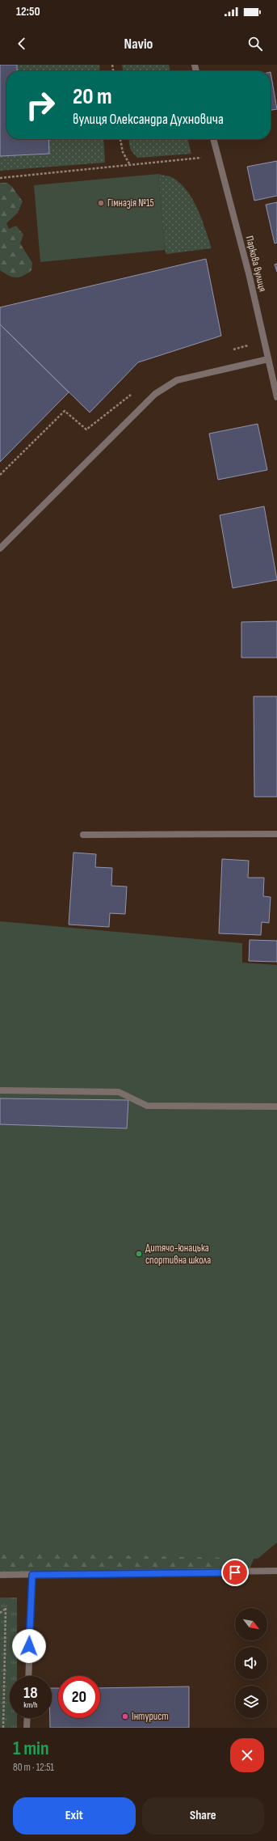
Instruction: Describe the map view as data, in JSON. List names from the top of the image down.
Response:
{
  "streets": {
    "street": ["Паркова вулиця"]
  },
  "places": ["Гімназія №15", "Дитячо-юнацька спортивна школа", "Інтурист"],
  "north": "bottom right",
  "page": {
    "status": "12:50",
    "header": "Navio",
    "turn": ["20 m", "вулиця Олександра Духновича"],
    "speed": "18 km/h",
    "limit": "20",
    "heading": ["1 min", "80 m · 12:51"],
    "buttons": ["Exit", "Share"]
  }
}
